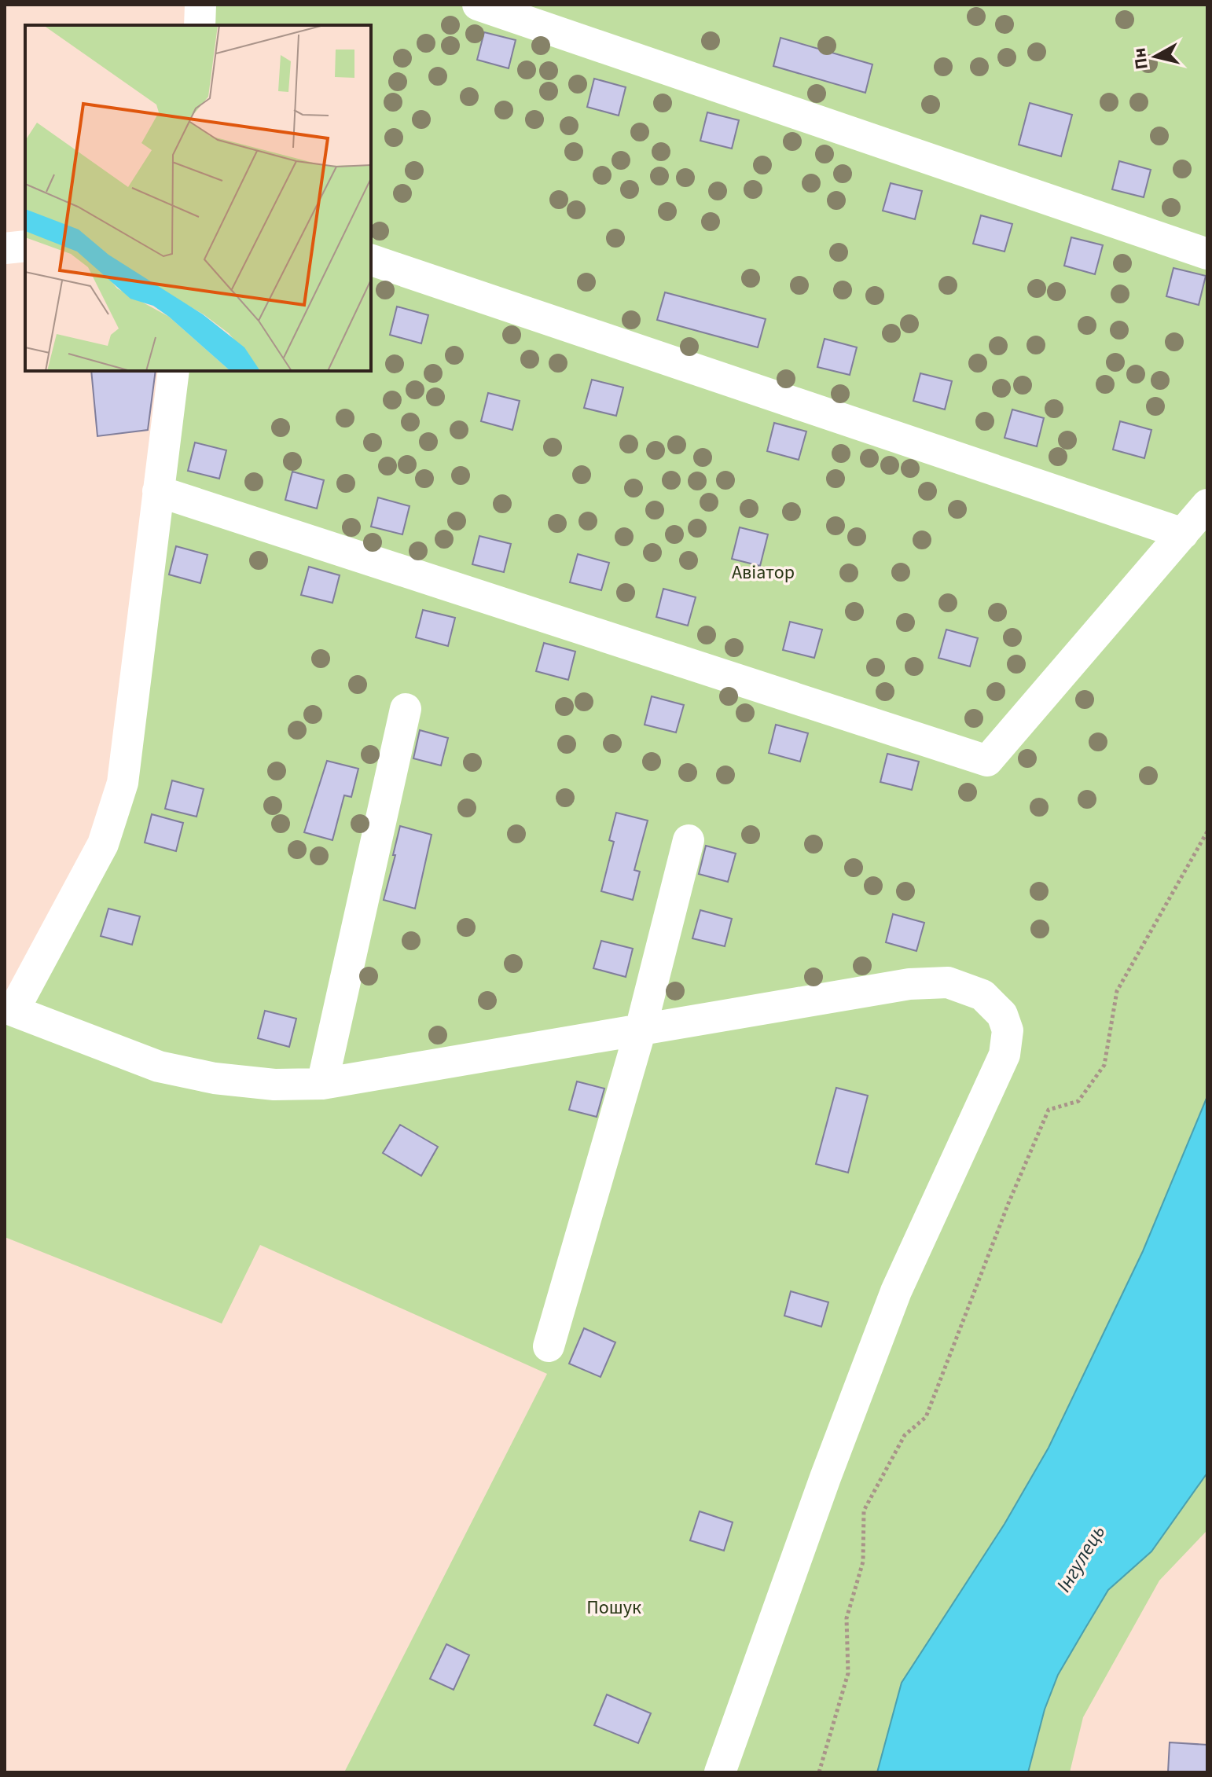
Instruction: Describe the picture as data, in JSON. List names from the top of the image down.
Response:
{
  "water": ["Інгулець"],
  "parks": ["Авіатор", "Пошук"],
  "north": "left"
}
